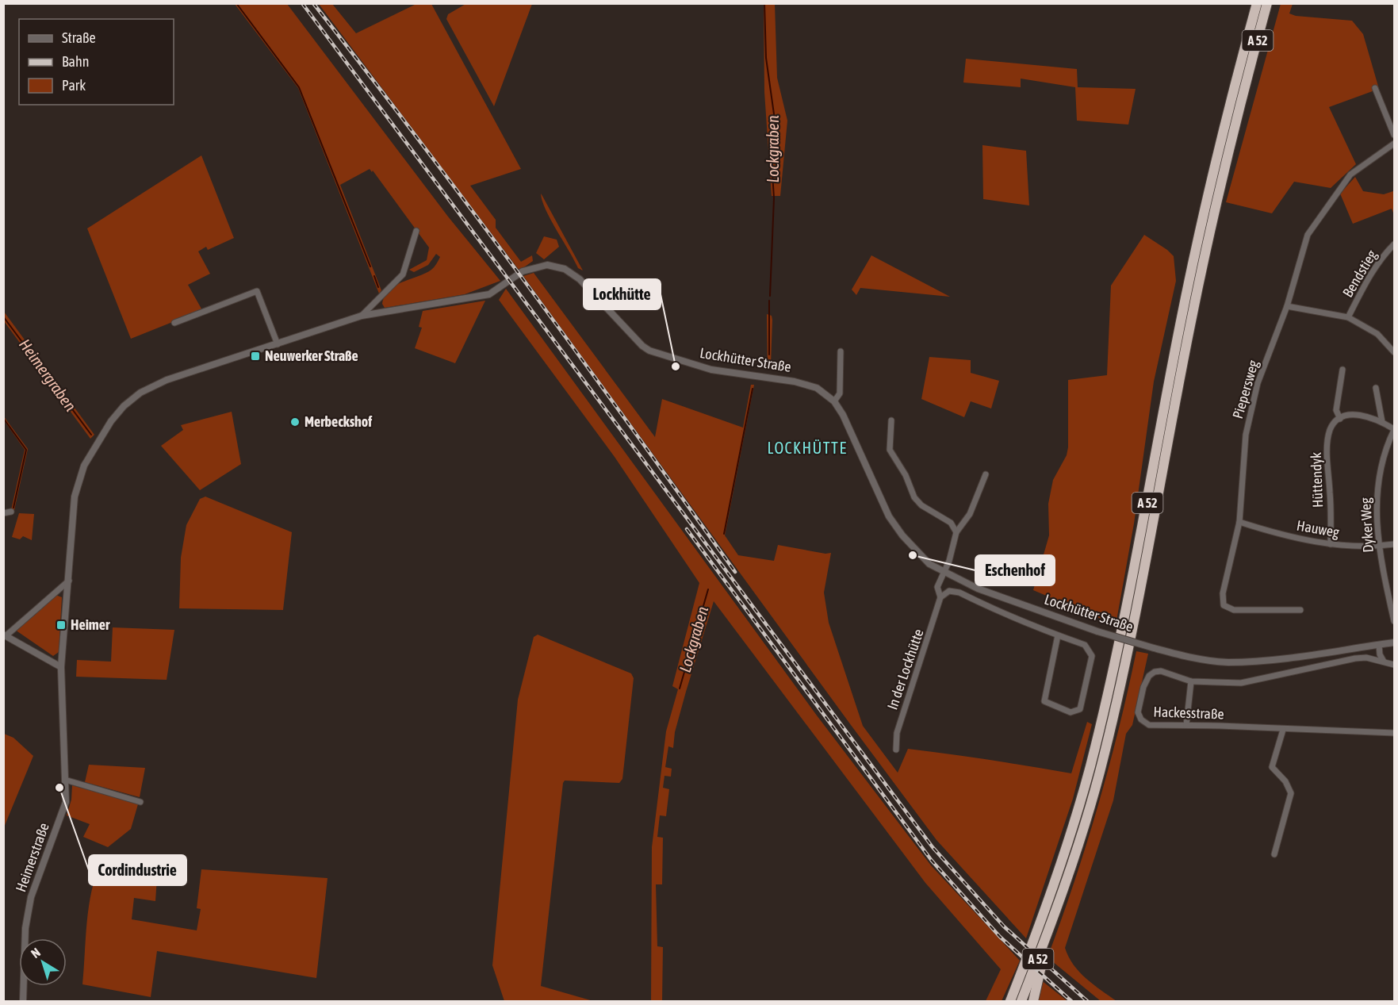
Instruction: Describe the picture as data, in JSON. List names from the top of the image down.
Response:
{
  "streets": {
    "highway": ["A 52"],
    "street": [
      "Bendstieg",
      "Lockhütter Straße",
      "Piepersweg",
      "Hüttendyk",
      "Dyker Weg",
      "Hauweg",
      "In der Lockhütte",
      "Hackesstraße",
      "Heimerstraße"
    ]
  },
  "crossings": [
    ["Bendstieg", "Piepersweg"],
    ["Lockhütter Straße", "In der Lockhütte"],
    ["Piepersweg", "Hauweg"],
    ["Hüttendyk", "Hauweg"],
    ["Dyker Weg", "Hauweg"]
  ],
  "districts": ["LOCKHÜTTE"],
  "water": ["Lockgraben", "Heimergraben"],
  "places": {
    "transit": ["Neuwerker Straße", "Heimer"],
    "other": [
      "Lockhütte",
      "Merbeckshof",
      "Eschenhof",
      "Cordindustrie"
    ]
  },
  "legend": ["Straße", "Bahn", "Park"],
  "north": "top left"
}
